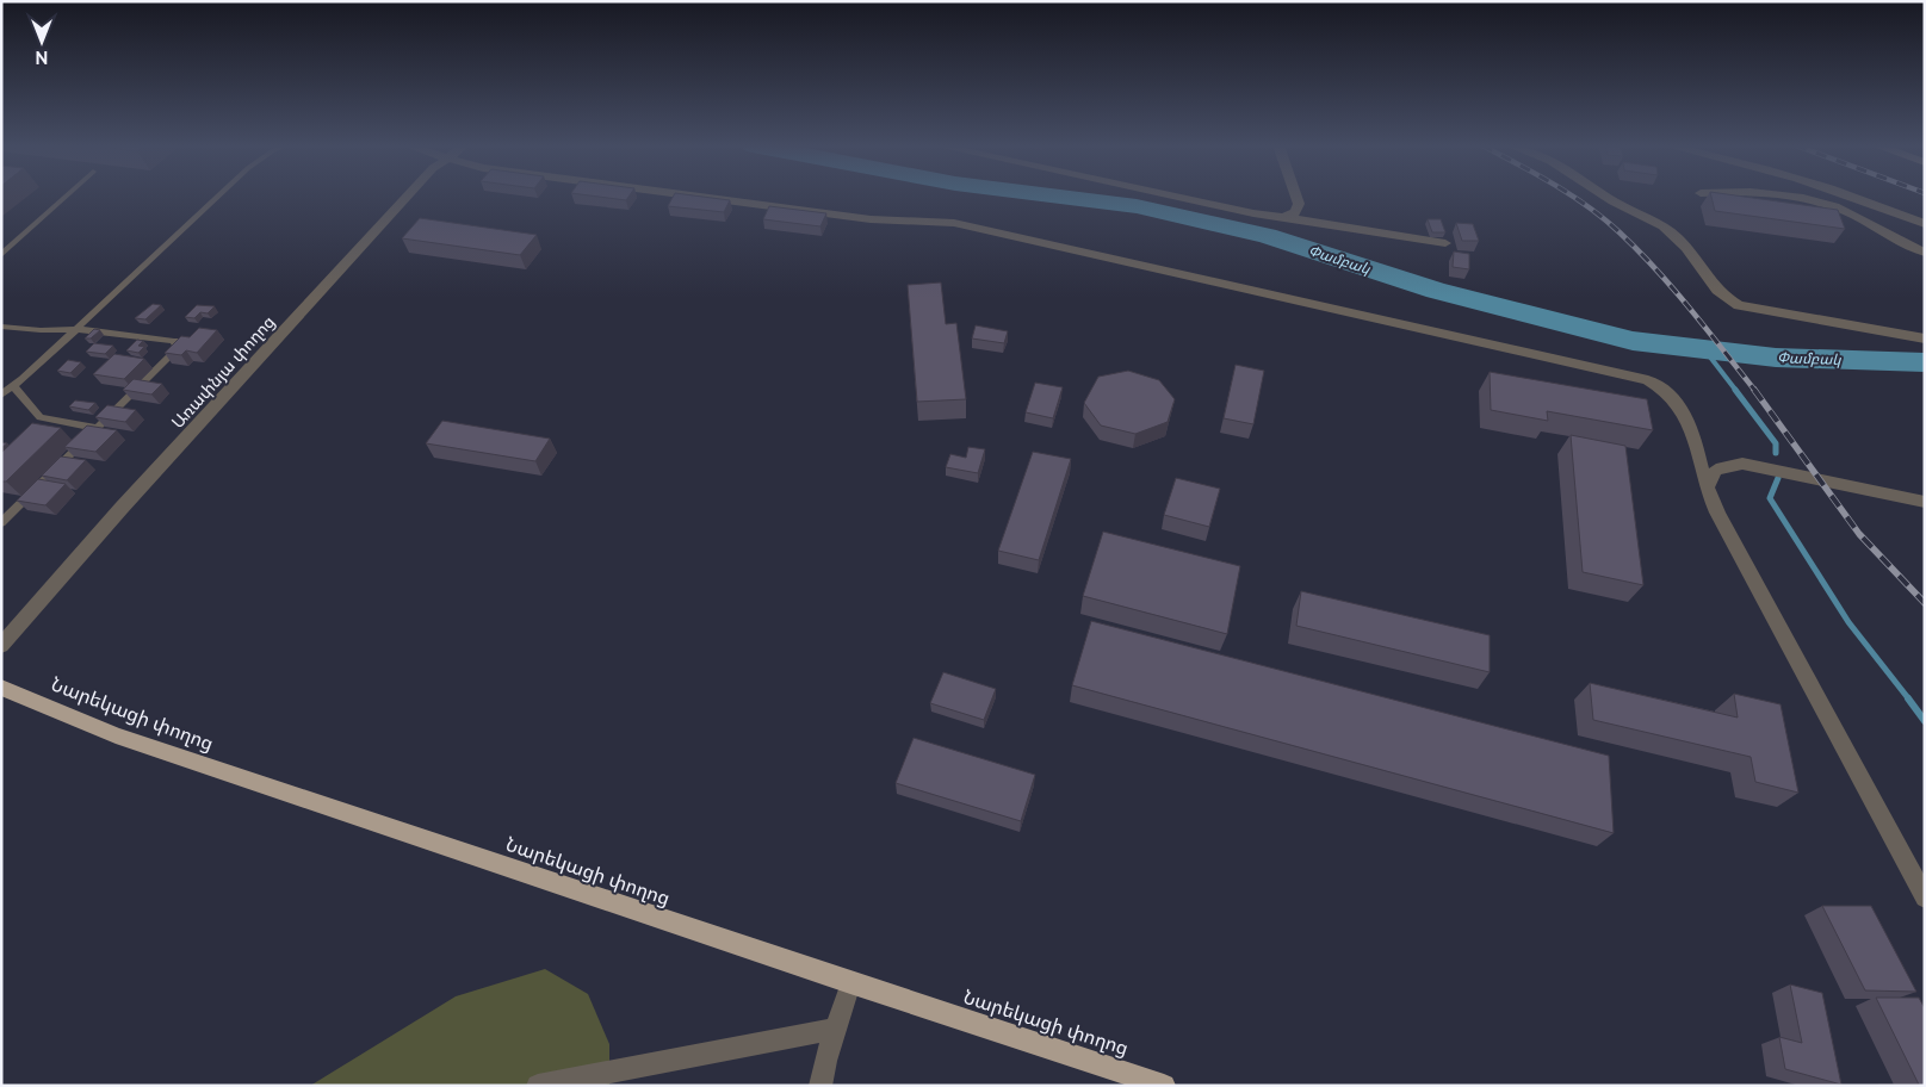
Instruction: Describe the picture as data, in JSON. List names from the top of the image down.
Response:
{
  "streets": {
    "highway": ["Նարեկացի փողոց"],
    "street": ["Առափնյա փողոց"]
  },
  "water": ["Փամբակ"],
  "north": "bottom"
}
